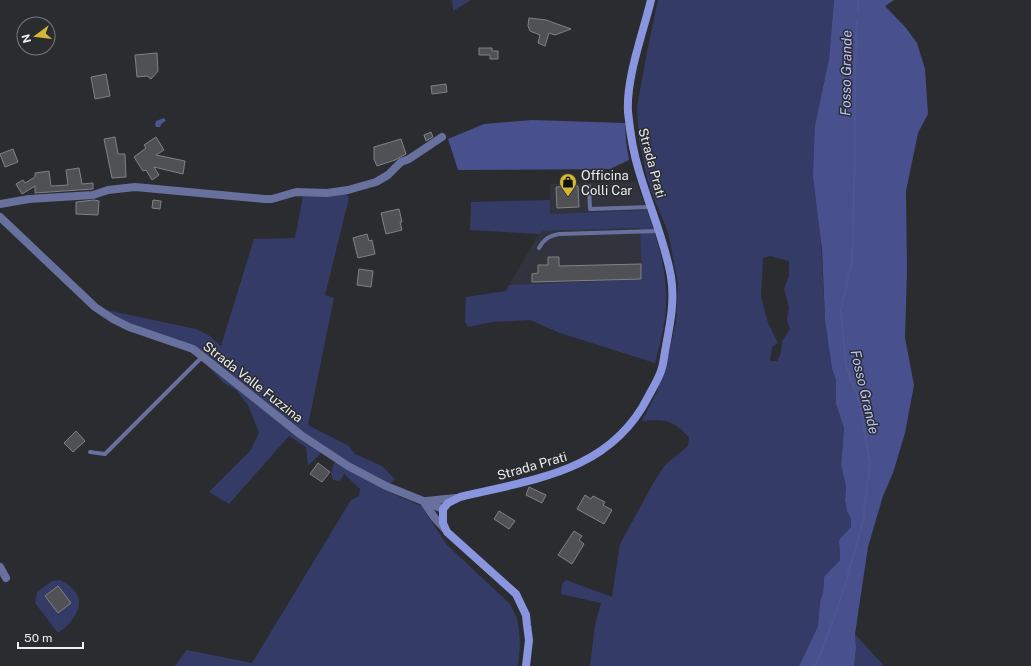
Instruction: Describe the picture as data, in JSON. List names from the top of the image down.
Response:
{
  "streets": {
    "street": ["Strada Prati", "Strada Valle Fuzzina"]
  },
  "crossings": [
    ["Strada Prati", "Strada Valle Fuzzina"]
  ],
  "water": ["Fosso Grande"],
  "places": {
    "shop": ["Officina Colli Car"]
  },
  "scale_bar": "50 m",
  "north": "left"
}
